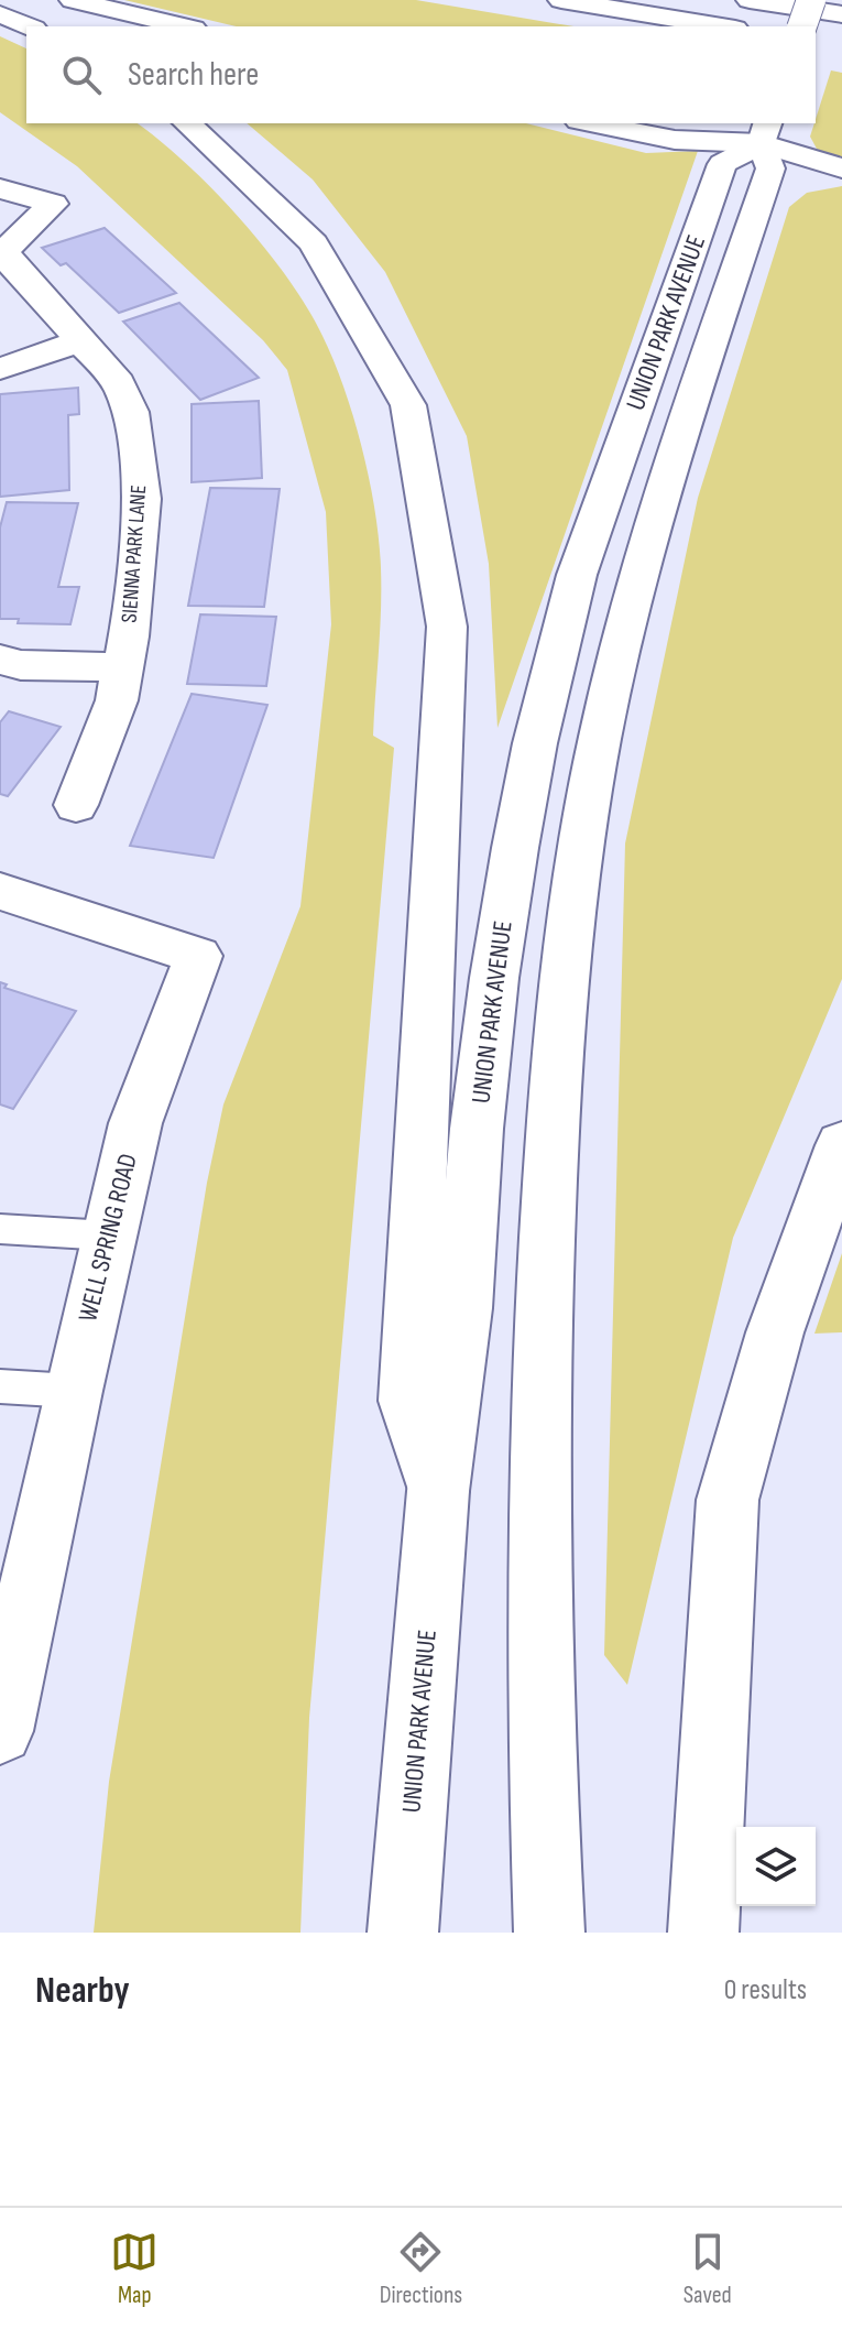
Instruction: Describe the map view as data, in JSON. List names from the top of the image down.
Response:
{
  "streets": {
    "main road": ["UNION PARK AVENUE", "SIENNA PARK LANE", "WELL SPRING ROAD"]
  },
  "page": {
    "search": "Search here",
    "heading": ["Nearby", "0 results"],
    "nav": ["Map", "Directions", "Saved"]
  }
}
